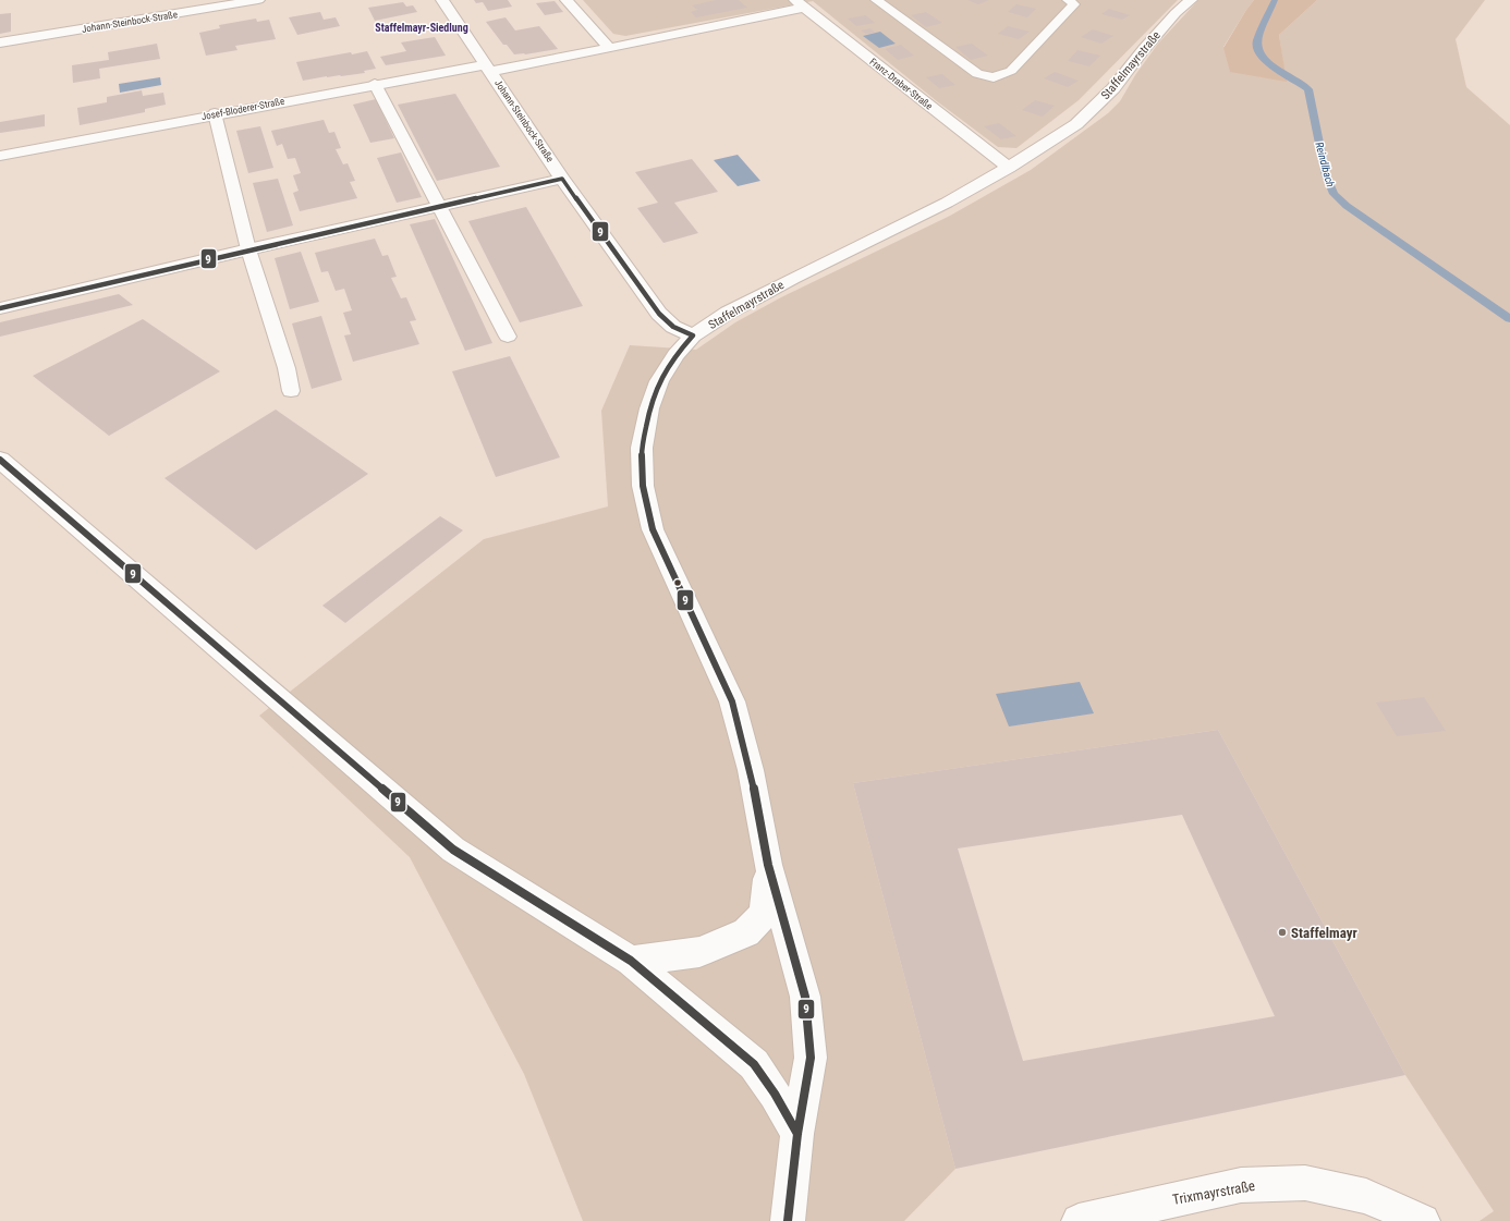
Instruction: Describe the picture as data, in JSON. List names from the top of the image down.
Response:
{
  "streets": {
    "street": [
      "Johann-Steinbock-Straße",
      "Staffelmayrstraße",
      "Franz-Draber-Straße",
      "Josef-Bloderer-Straße",
      "Trixmayrstraße"
    ]
  },
  "crossings": [
    ["Johann-Steinbock-Straße", "Staffelmayrstraße"],
    ["Johann-Steinbock-Straße", "Josef-Bloderer-Straße"],
    ["Staffelmayrstraße", "Franz-Draber-Straße"],
    ["Franz-Draber-Straße", "Josef-Bloderer-Straße"]
  ],
  "districts": ["Staffelmayr-Siedlung"],
  "water": ["Reindlbach"],
  "places": ["Staffelmayr"],
  "lines": ["transit line 9"]
}
